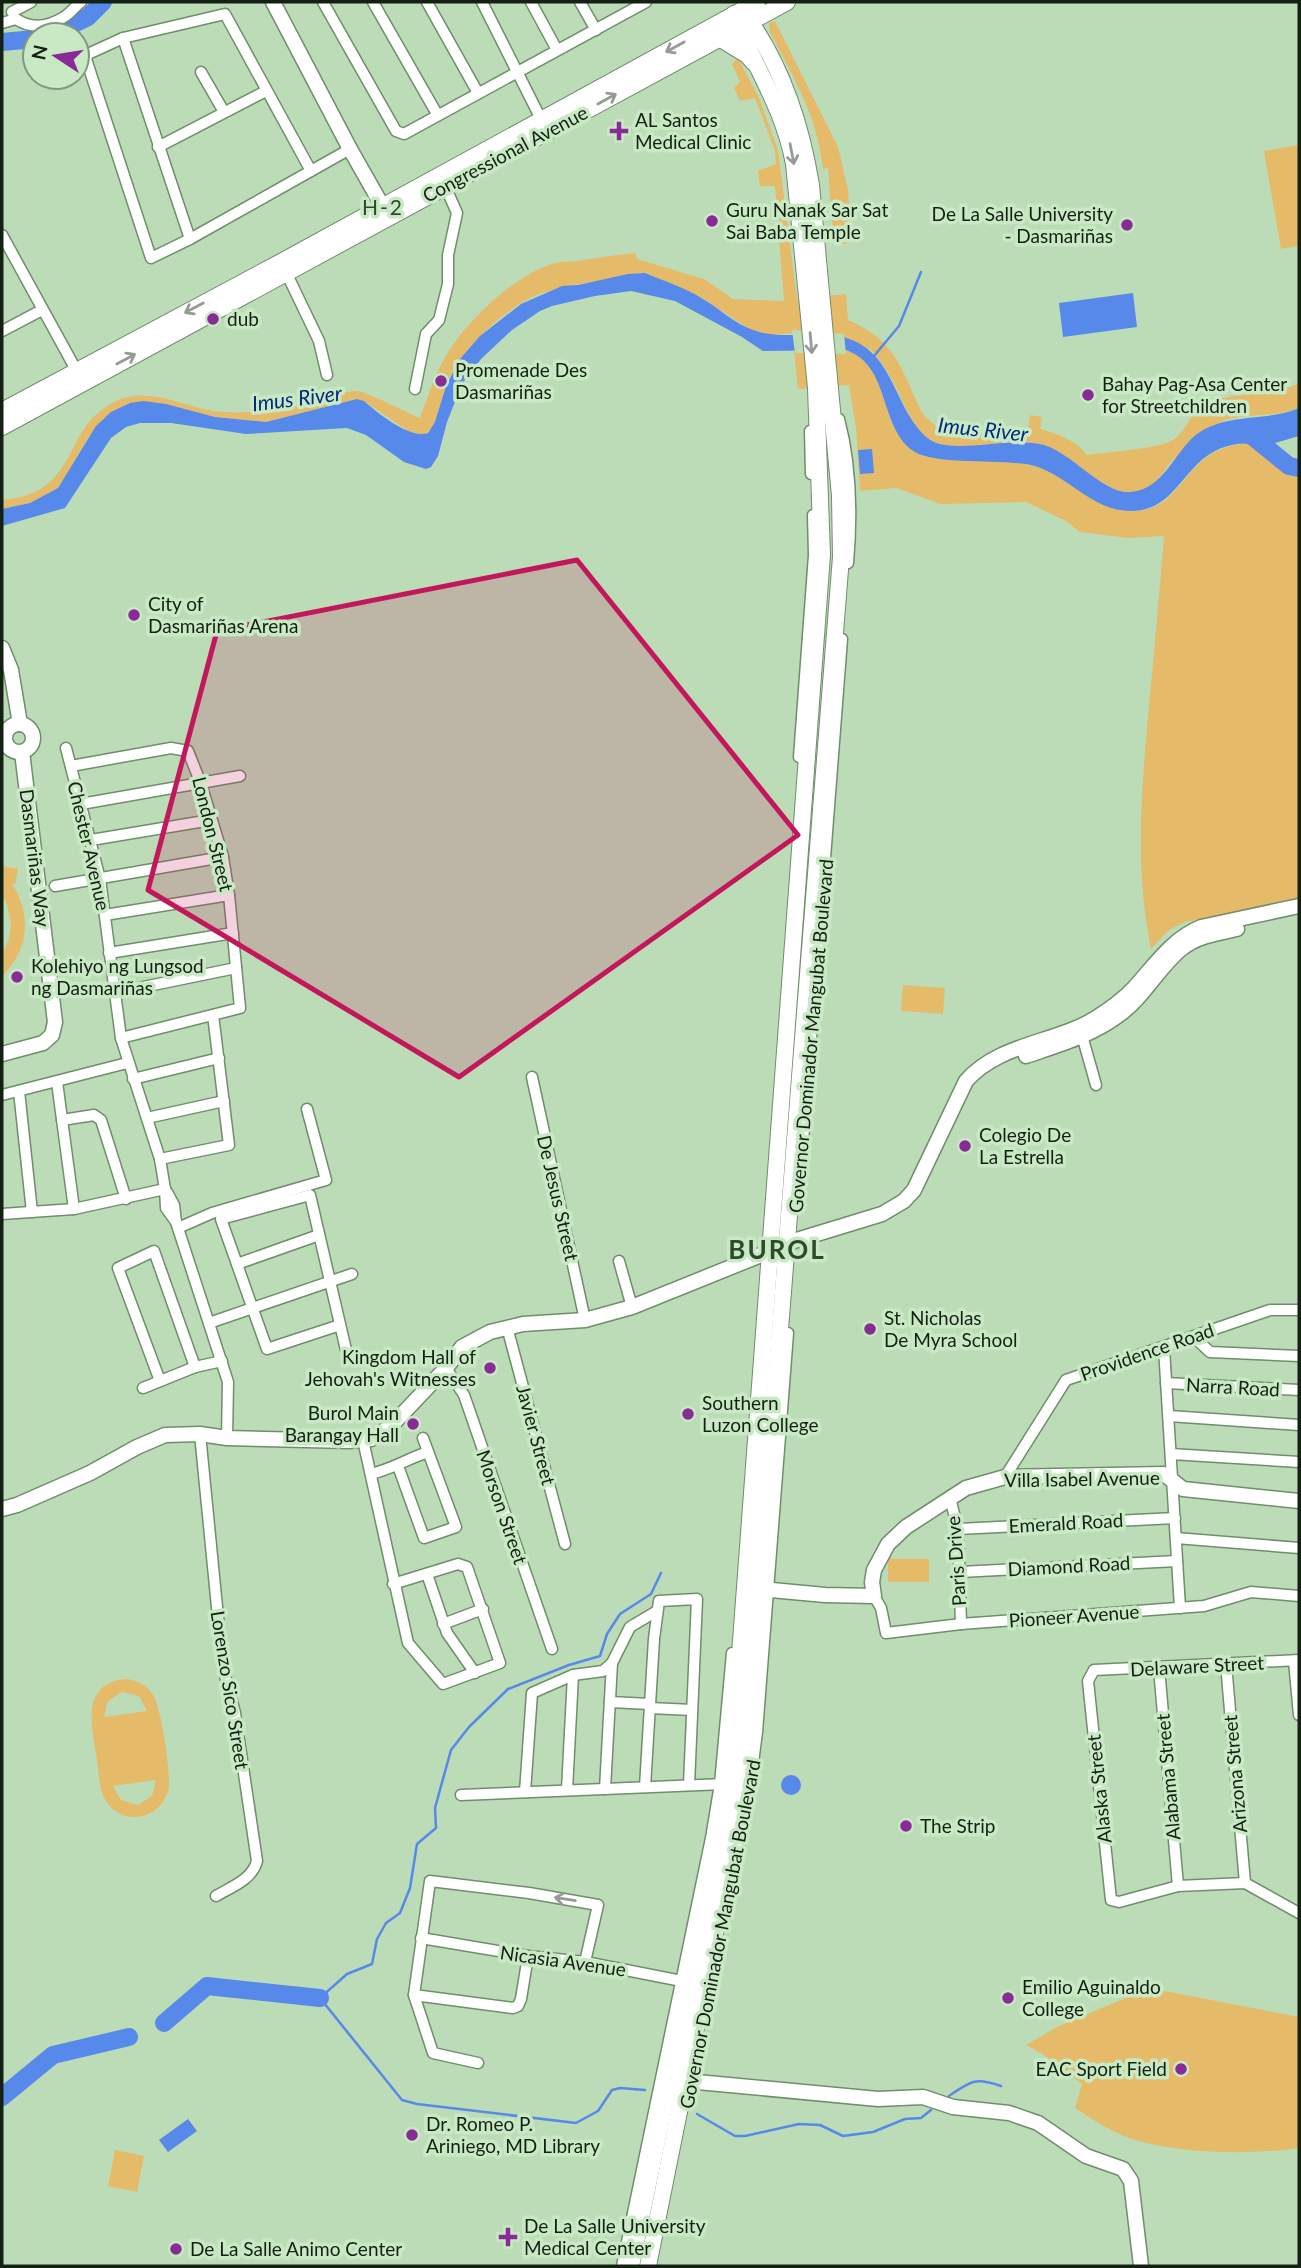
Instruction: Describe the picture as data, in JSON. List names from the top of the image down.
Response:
{
  "streets": {
    "main road": ["Congressional Avenue", "Governor Dominador Mangubat Boulevard"],
    "street": [
      "London Street",
      "Chester Avenue",
      "Dasmariñas Way",
      "De Jesus Street",
      "Providence Road",
      "Narra Road",
      "Javier Street",
      "Villa Isabel Avenue",
      "Morson Street",
      "Emerald Road",
      "Paris Drive",
      "Diamond Road",
      "Pioneer Avenue",
      "Delaware Street",
      "Lorenzo Sico Street",
      "Arizona Street",
      "Alabama Street",
      "Alaska Street",
      "Nicasia Avenue"
    ]
  },
  "crossings": [
    ["Congressional Avenue", "Governor Dominador Mangubat Boulevard"],
    ["London Street", "Chester Avenue"],
    ["Governor Dominador Mangubat Boulevard", "Nicasia Avenue"],
    ["Providence Road", "Villa Isabel Avenue"],
    ["Villa Isabel Avenue", "Paris Drive"],
    ["Villa Isabel Avenue", "Pioneer Avenue"],
    ["Emerald Road", "Paris Drive"],
    ["Paris Drive", "Diamond Road"],
    ["Paris Drive", "Pioneer Avenue"],
    ["Delaware Street", "Arizona Street"],
    ["Delaware Street", "Alabama Street"],
    ["Delaware Street", "Alaska Street"],
    ["Alabama Street", "Alaska Street"]
  ],
  "districts": ["H-2", "BUROL"],
  "water": ["Imus River"],
  "places": {
    "health": ["AL Santos Medical Clinic", "De La Salle University Medical Center"],
    "other": [
      "Guru Nanak Sar Sat Sai Baba Temple",
      "De La Salle University - Dasmariñas",
      "dub",
      "Promenade Des Dasmariñas",
      "Bahay Pag-Asa Center for Streetchildren",
      "City of Dasmariñas Arena",
      "Kolehiyo ng Lungsod ng Dasmariñas",
      "Colegio De La Estrella",
      "St. Nicholas De Myra School",
      "Kingdom Hall of Jehovah's Witnesses",
      "Southern Luzon College",
      "Burol Main Barangay Hall",
      "The Strip",
      "Emilio Aguinaldo College",
      "EAC Sport Field",
      "Dr. Romeo P. Ariniego, MD Library",
      "De La Salle Animo Center"
    ]
  },
  "north": "left"
}
